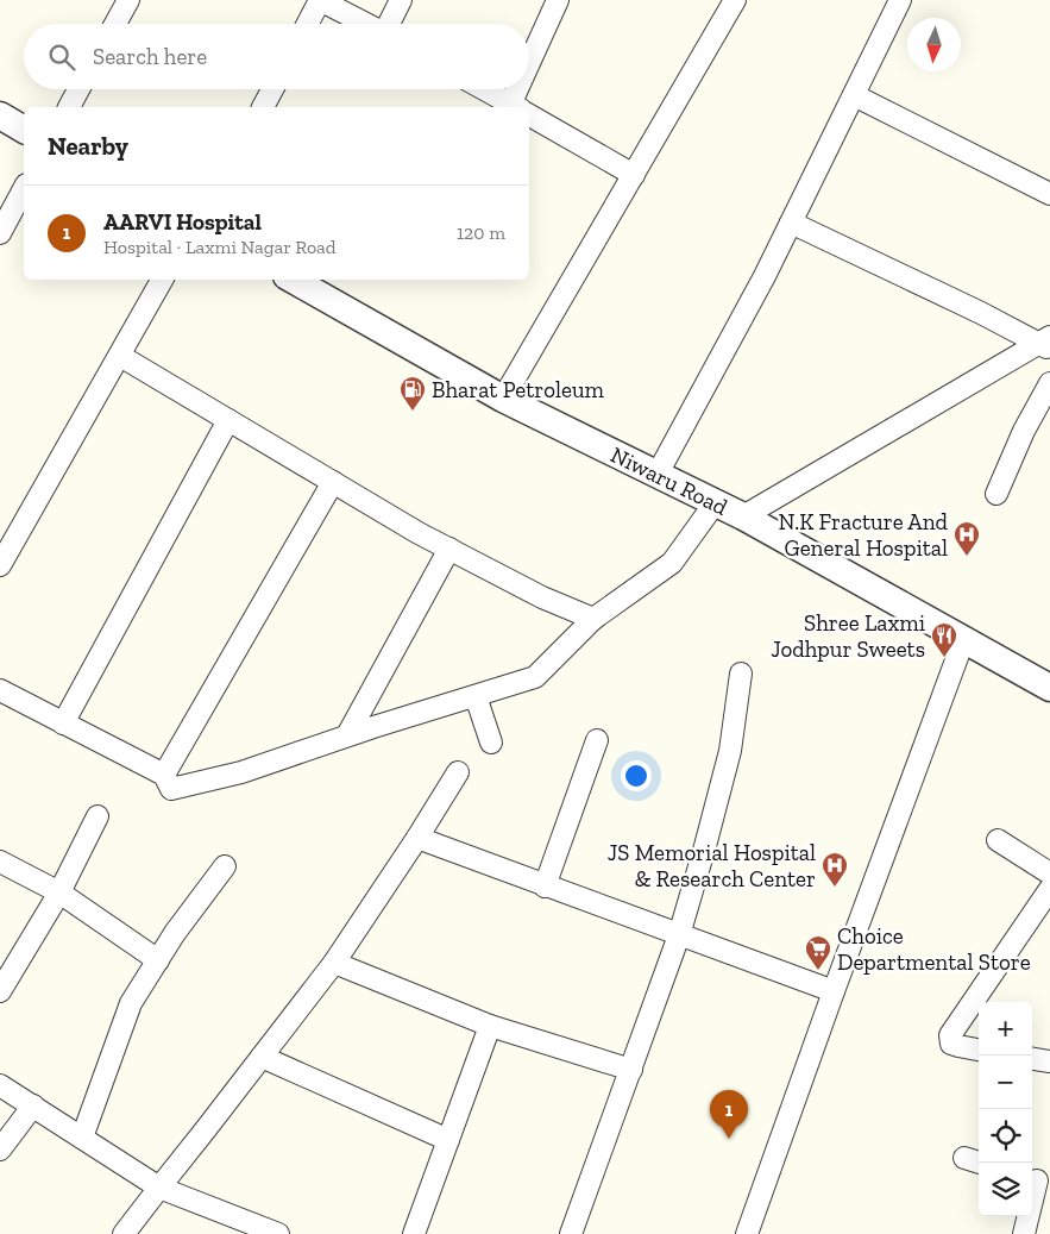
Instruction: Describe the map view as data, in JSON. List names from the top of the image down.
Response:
{
  "streets": {
    "street": ["Niwaru Road"]
  },
  "places": {
    "fuel station": ["Bharat Petroleum"],
    "hospital": ["N.K Fracture And General Hospital", "JS Memorial Hospital & Research Center"],
    "restaurant": ["Shree Laxmi Jodhpur Sweets"],
    "supermarket": ["Choice Departmental Store"]
  },
  "north": "bottom",
  "page": {
    "search": "Search here",
    "heading": "Nearby",
    "list": [
      {
        "mark": "1",
        "name": "AARVI Hospital",
        "note": "Hospital · Laxmi Nagar Road",
        "value": "120 m"
      }
    ],
    "map_buttons": ["+", "−"],
    "pins": "1"
  }
}
